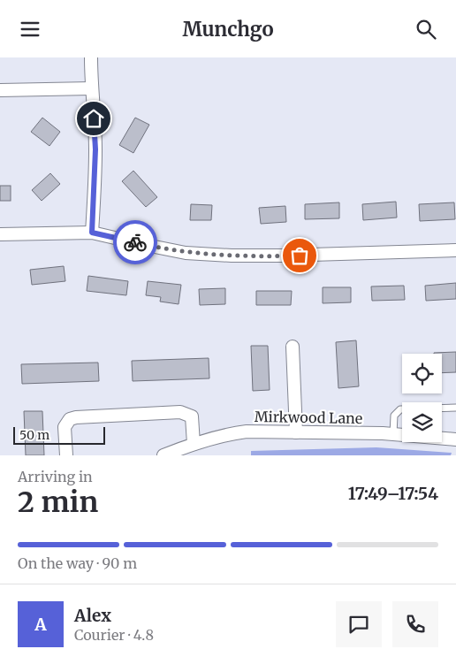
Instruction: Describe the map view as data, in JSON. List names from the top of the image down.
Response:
{
  "streets": {
    "street": ["Mirkwood Lane"]
  },
  "scale_bar": "50 m",
  "page": {
    "header": "Munchgo",
    "scale": "50 m",
    "heading": ["2 min", "Arriving in", "17:49–17:54"],
    "panel": ["Alex", "Courier · 4.8"],
    "bar": "On the way · 90 m",
    "round": "A"
  }
}
